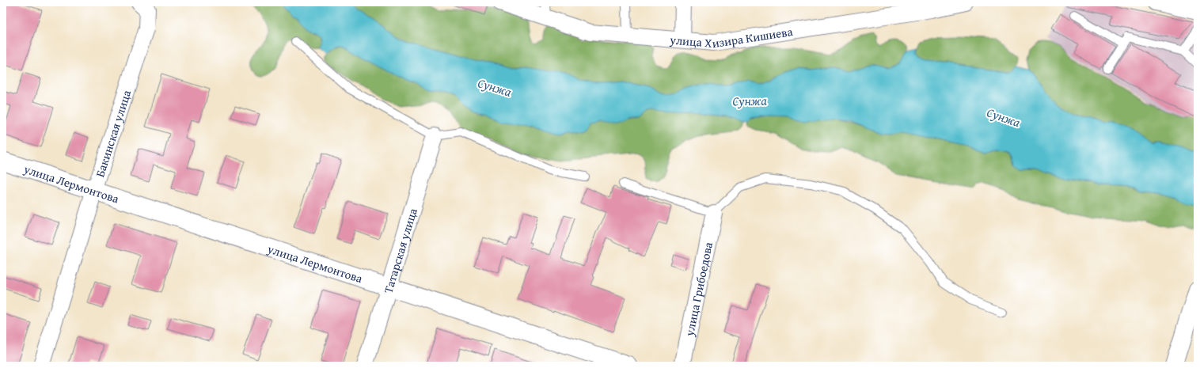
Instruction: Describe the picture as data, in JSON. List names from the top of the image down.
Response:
{
  "streets": {
    "street": [
      "улица Хизира Кишиева",
      "Бакинская улица",
      "улица Лермонтова",
      "Татарская улица",
      "улица Грибоедова"
    ]
  },
  "crossings": [
    ["Бакинская улица", "улица Лермонтова"],
    ["улица Лермонтова", "Татарская улица"]
  ],
  "water": ["Сунжа"]
}
